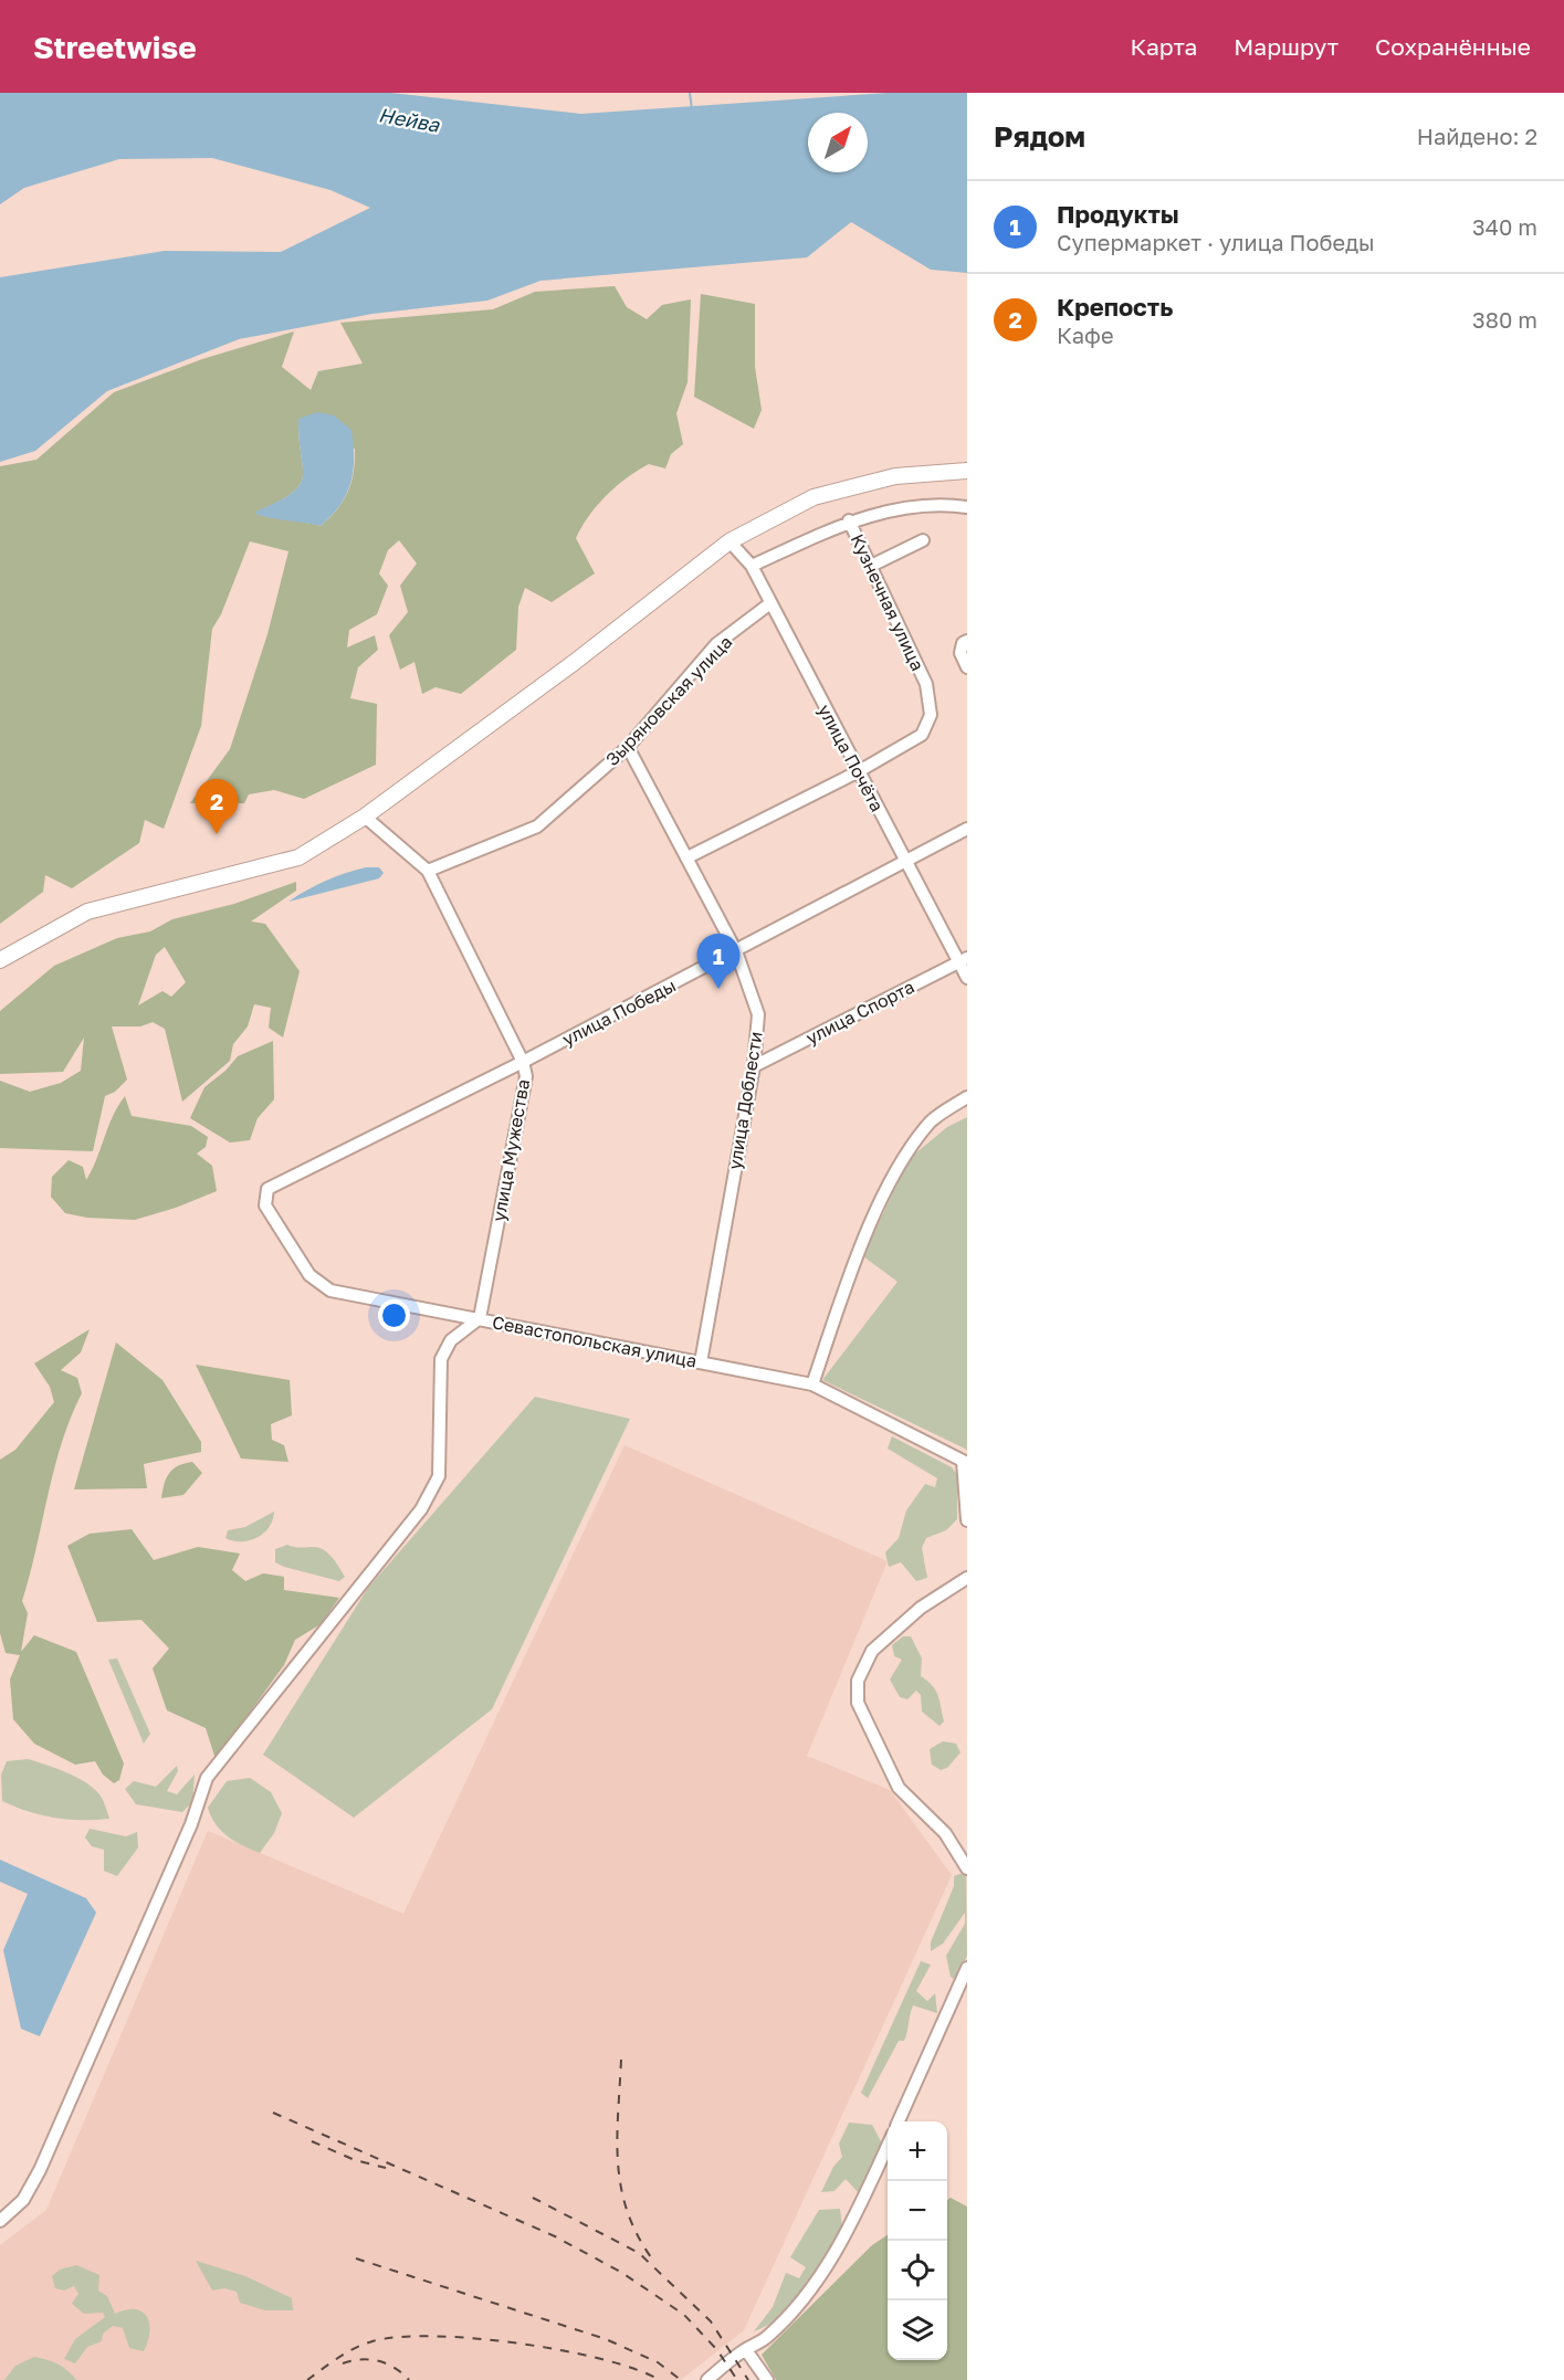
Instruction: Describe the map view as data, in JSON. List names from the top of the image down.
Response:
{
  "streets": {
    "street": [
      "Кузнечная улица",
      "Зыряновская улица",
      "улица Почёта",
      "улица Победы",
      "улица Спорта",
      "улица Доблести",
      "улица Мужества",
      "Севастопольская улица"
    ]
  },
  "crossings": [
    ["Кузнечная улица", "улица Почёта"],
    ["Кузнечная улица", "улица Доблести"],
    ["Зыряновская улица", "улица Почёта"],
    ["Зыряновская улица", "улица Доблести"],
    ["Зыряновская улица", "улица Мужества"],
    ["улица Почёта", "улица Победы"],
    ["улица Почёта", "улица Спорта"],
    ["улица Победы", "улица Доблести"],
    ["улица Победы", "улица Мужества"],
    ["улица Победы", "Севастопольская улица"],
    ["улица Спорта", "улица Доблести"],
    ["улица Доблести", "Севастопольская улица"],
    ["улица Мужества", "Севастопольская улица"]
  ],
  "water": ["Нейва"],
  "north": "top right",
  "page": {
    "header": "Streetwise",
    "nav": ["Карта", "Маршрут", "Сохранённые"],
    "heading": ["Рядом", "Найдено: 2"],
    "list": [
      {
        "mark": "1",
        "name": "Продукты",
        "note": "Супермаркет · улица Победы",
        "value": "340 m"
      },
      {
        "mark": "2",
        "name": "Крепость",
        "note": "Кафе",
        "value": "380 m"
      }
    ],
    "pins": ["2", "1"],
    "map_buttons": ["+", "−"]
  }
}
